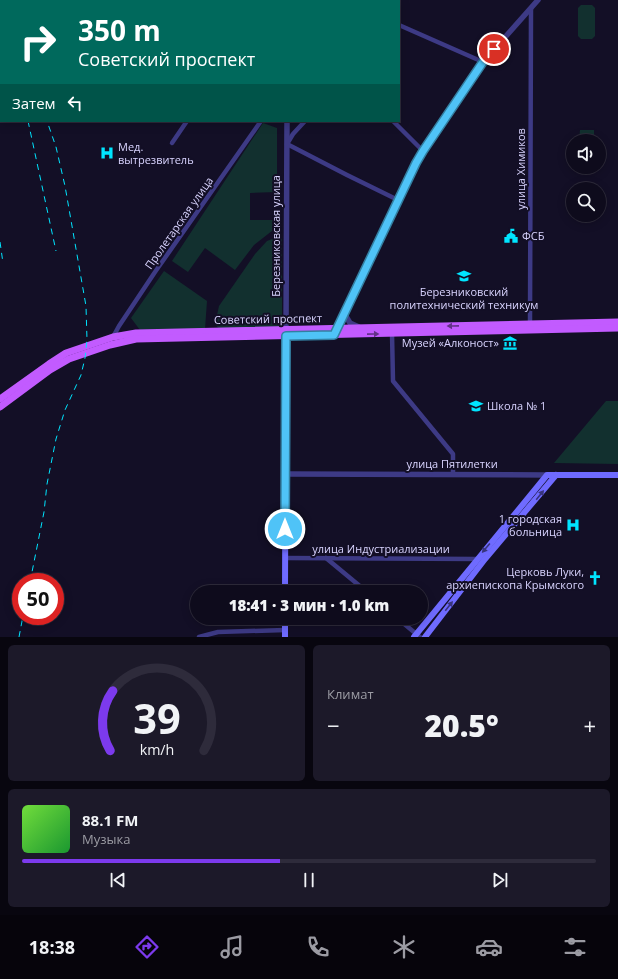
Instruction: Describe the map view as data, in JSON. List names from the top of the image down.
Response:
{
  "streets": {
    "main road": ["Березниковская улица", "Советский проспект", "улица Пятилетки"],
    "street": ["улица Химиков", "Пролетарская улица", "улица Индустриализации"]
  },
  "crossings": [
    ["улица Химиков", "Советский проспект"],
    ["Пролетарская улица", "Советский проспект"],
    ["Березниковская улица", "Советский проспект"],
    ["Березниковская улица", "улица Пятилетки"],
    ["Березниковская улица", "улица Индустриализации"]
  ],
  "places": {
    "hospital": ["Мед. вытрезвитель", "1 городская больница"],
    "public building": ["ФСБ"],
    "school or university": ["Березниковский политехнический техникум", "Школа № 1"],
    "museum": ["Музей «Алконост»"],
    "church": ["Церковь Луки, архиепископа Крымского"]
  },
  "page": {
    "turn": ["350 m", "Советский проспект"],
    "then": "Затем",
    "limit": "50",
    "trip": "18:41 · 3 мин · 1.0 km",
    "tile": "Климат",
    "heat": ["−", "20.5°", "+"],
    "song": ["88.1 FM", "Музыка"],
    "tabs": "18:38",
    "gauge": ["39", "km/h"]
  }
}
